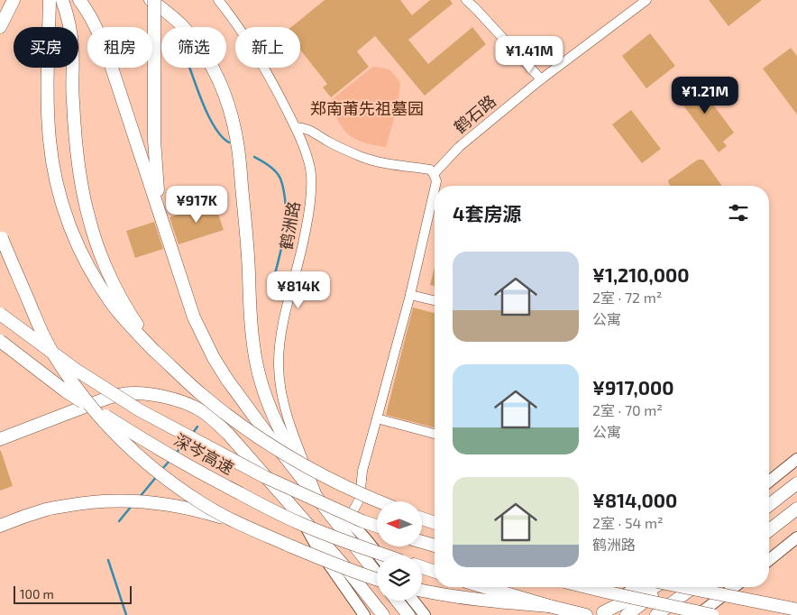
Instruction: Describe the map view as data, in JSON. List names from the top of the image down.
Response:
{
  "streets": {
    "highway": ["深岑高速"],
    "street": ["鹤石路", "鹤洲路"]
  },
  "parks": ["郑南莆先祖墓园"],
  "scale_bar": "100 m",
  "north": "left",
  "page": {
    "chip": [
      "买房",
      "租房",
      "筛选",
      "新上"
    ],
    "price": [
      "¥1.41M",
      "¥1.21M",
      "¥917K",
      "¥814K"
    ],
    "heading": "4套房源",
    "list": [
      {
        "name": "¥1,210,000",
        "note": "2室 · 72 m² · 公寓"
      },
      {
        "name": "¥917,000",
        "note": "2室 · 70 m² · 公寓"
      },
      {
        "name": "¥814,000",
        "note": "2室 · 54 m² · 鹤洲路"
      }
    ],
    "scale": "100 m"
  }
}
